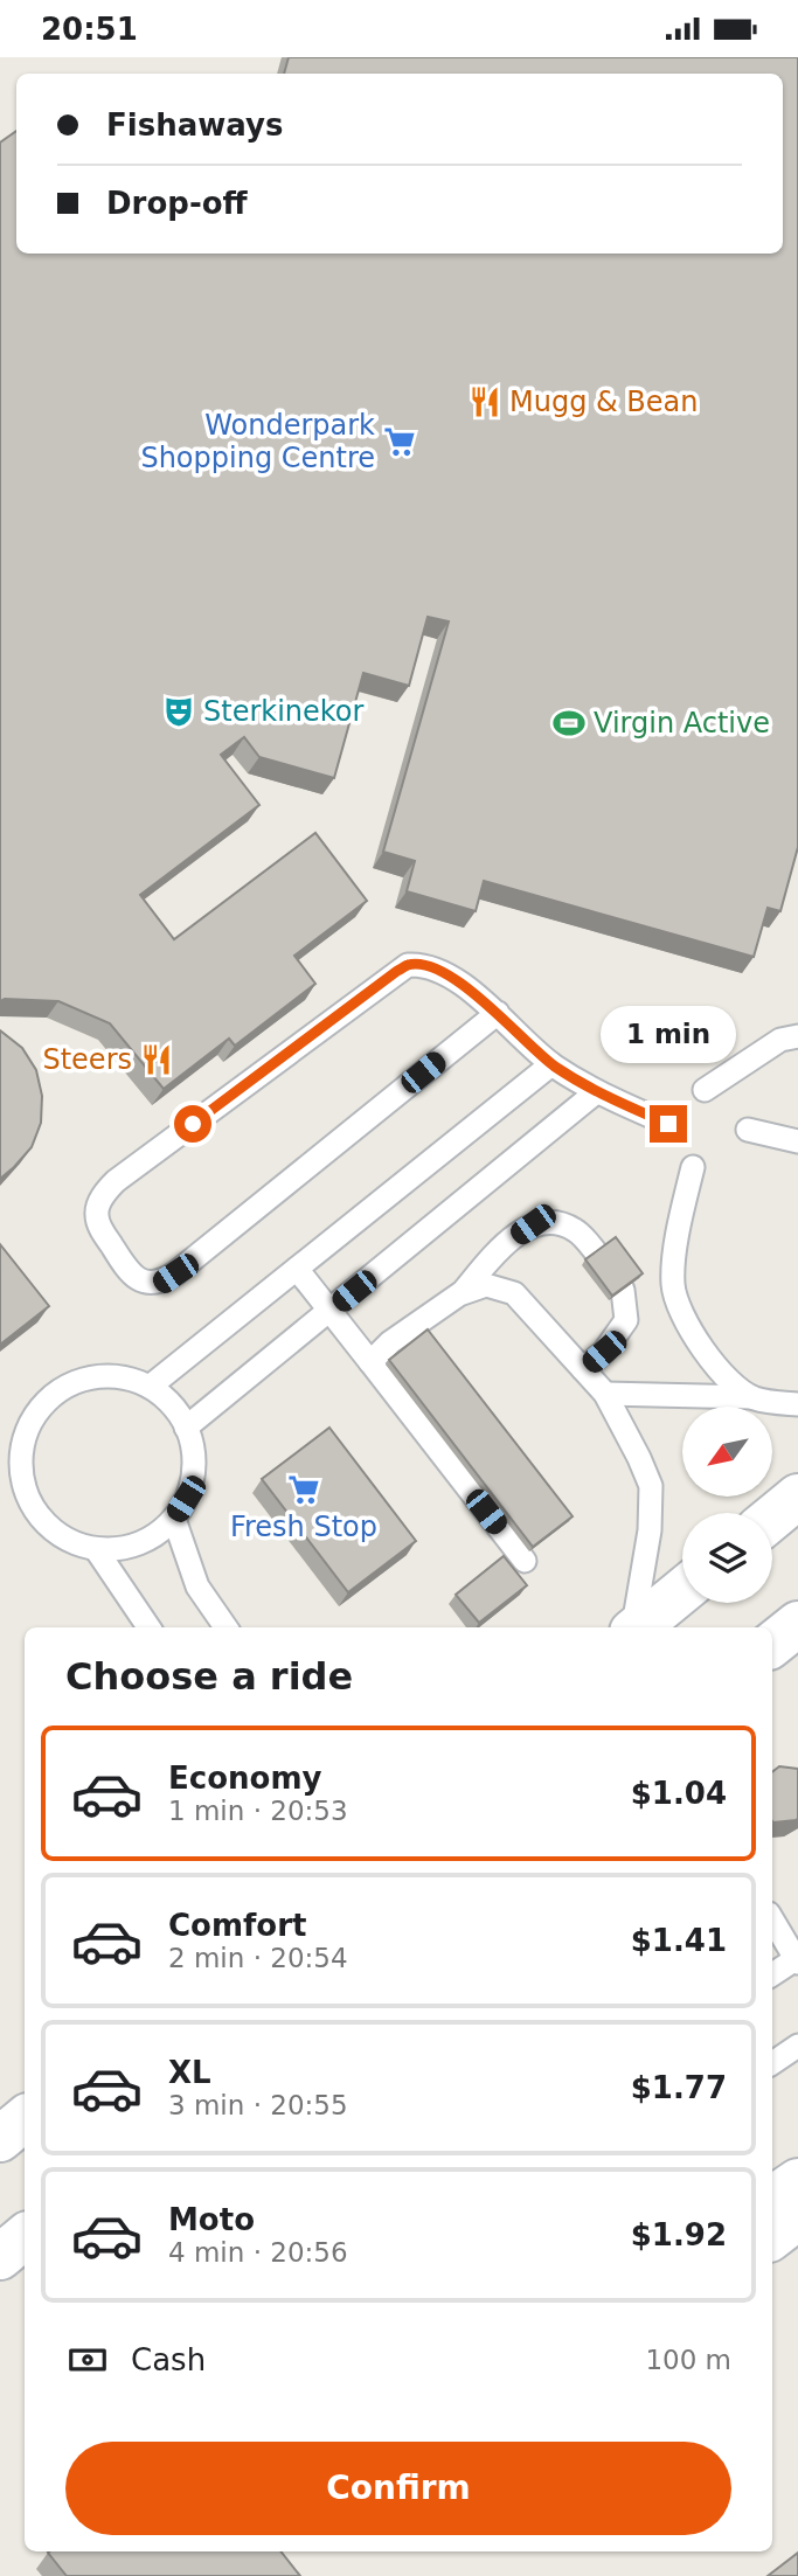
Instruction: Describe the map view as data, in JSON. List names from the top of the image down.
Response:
{
  "places": {
    "restaurant": ["Mugg & Bean", "Steers"],
    "supermarket": ["Wonderpark Shopping Centre", "Fresh Stop"],
    "theatre": ["Sterkinekor"],
    "sports": ["Virgin Active"]
  },
  "north": "bottom left",
  "page": {
    "status": "20:51",
    "banner": ["Fishaways", "Drop-off"],
    "bubble": "1 min",
    "heading": "Choose a ride",
    "list": [
      {
        "name": "Economy",
        "note": "1 min · 20:53",
        "value": "$1.04"
      },
      {
        "name": "Comfort",
        "note": "2 min · 20:54",
        "value": "$1.41"
      },
      {
        "name": "XL",
        "note": "3 min · 20:55",
        "value": "$1.77"
      },
      {
        "name": "Moto",
        "note": "4 min · 20:56",
        "value": "$1.92"
      }
    ],
    "pay": ["Cash", "100 m"],
    "buttons": "Confirm"
  }
}
